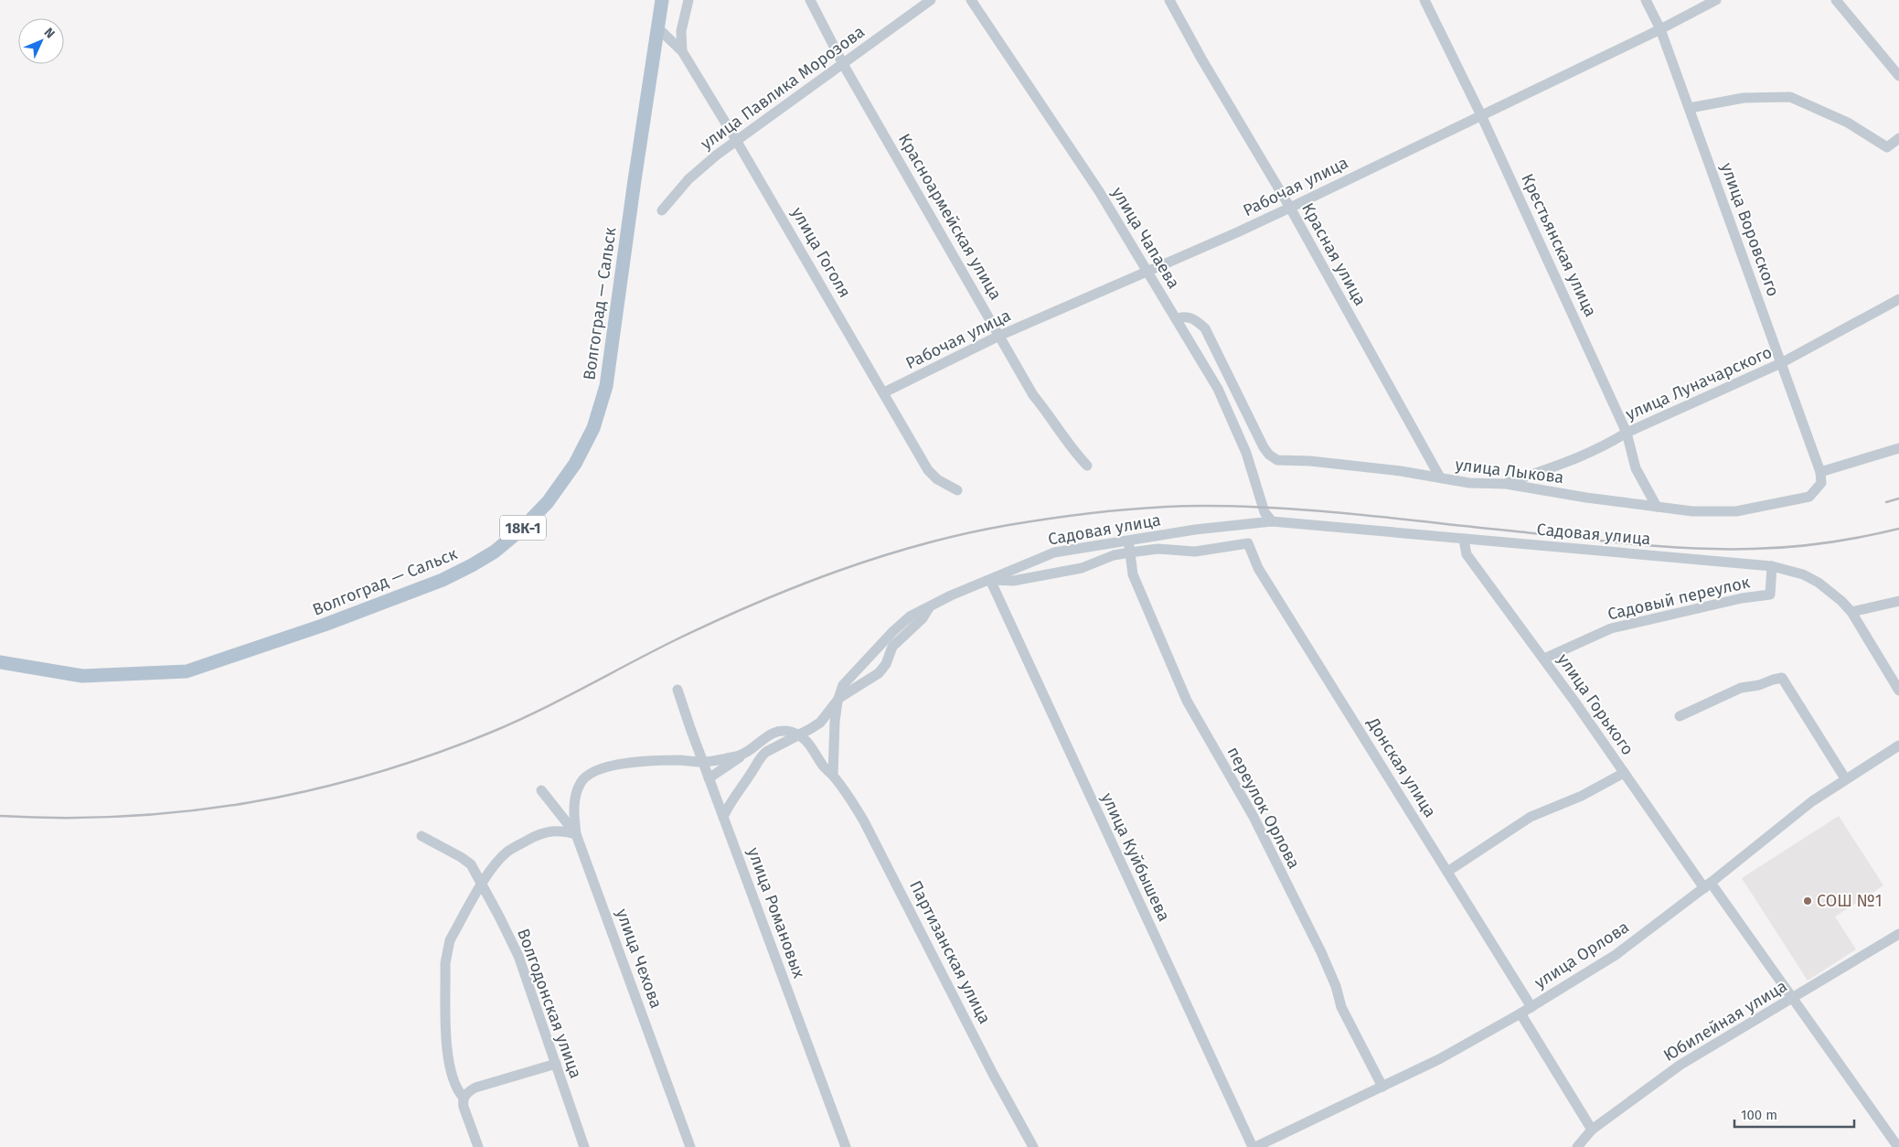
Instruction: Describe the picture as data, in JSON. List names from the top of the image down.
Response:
{
  "streets": {
    "main road": ["Волгоград — Сальск", "18К-1"],
    "street": [
      "улица Павлика Морозова",
      "Рабочая улица",
      "Красноармейская улица",
      "улица Воровского",
      "улица Чапаева",
      "Крестьянская улица",
      "улица Гоголя",
      "Красная улица",
      "улица Луначарского",
      "улица Лыкова",
      "Садовая улица",
      "Садовый переулок",
      "улица Горького",
      "Донская улица",
      "переулок Орлова",
      "улица Куйбышева",
      "улица Романовых",
      "Партизанская улица",
      "улица Орлова",
      "улица Чехова",
      "Волгодонская улица",
      "Юбилейная улица"
    ]
  },
  "crossings": [
    ["улица Павлика Морозова", "Красноармейская улица"],
    ["улица Павлика Морозова", "улица Гоголя"],
    ["Рабочая улица", "Красноармейская улица"],
    ["Рабочая улица", "улица Воровского"],
    ["Рабочая улица", "улица Чапаева"],
    ["Рабочая улица", "Крестьянская улица"],
    ["Рабочая улица", "улица Гоголя"],
    ["Рабочая улица", "Красная улица"],
    ["улица Воровского", "улица Луначарского"],
    ["улица Воровского", "улица Лыкова"],
    ["улица Чапаева", "улица Лыкова"],
    ["улица Чапаева", "Садовая улица"],
    ["Крестьянская улица", "улица Луначарского"],
    ["Крестьянская улица", "улица Лыкова"],
    ["улица Гоголя", "Волгоград — Сальск"],
    ["Красная улица", "улица Лыкова"],
    ["улица Луначарского", "улица Лыкова"],
    ["Садовая улица", "Садовый переулок"],
    ["Садовая улица", "улица Горького"],
    ["Садовая улица", "Донская улица"],
    ["Садовая улица", "переулок Орлова"],
    ["Садовая улица", "улица Куйбышева"],
    ["Садовый переулок", "улица Горького"],
    ["улица Горького", "улица Орлова"],
    ["улица Горького", "Юбилейная улица"],
    ["Донская улица", "улица Орлова"],
    ["переулок Орлова", "улица Орлова"],
    ["улица Куйбышева", "улица Орлова"]
  ],
  "places": ["СОШ №1"],
  "scale_bar": "100 m",
  "north": "top right"
}
